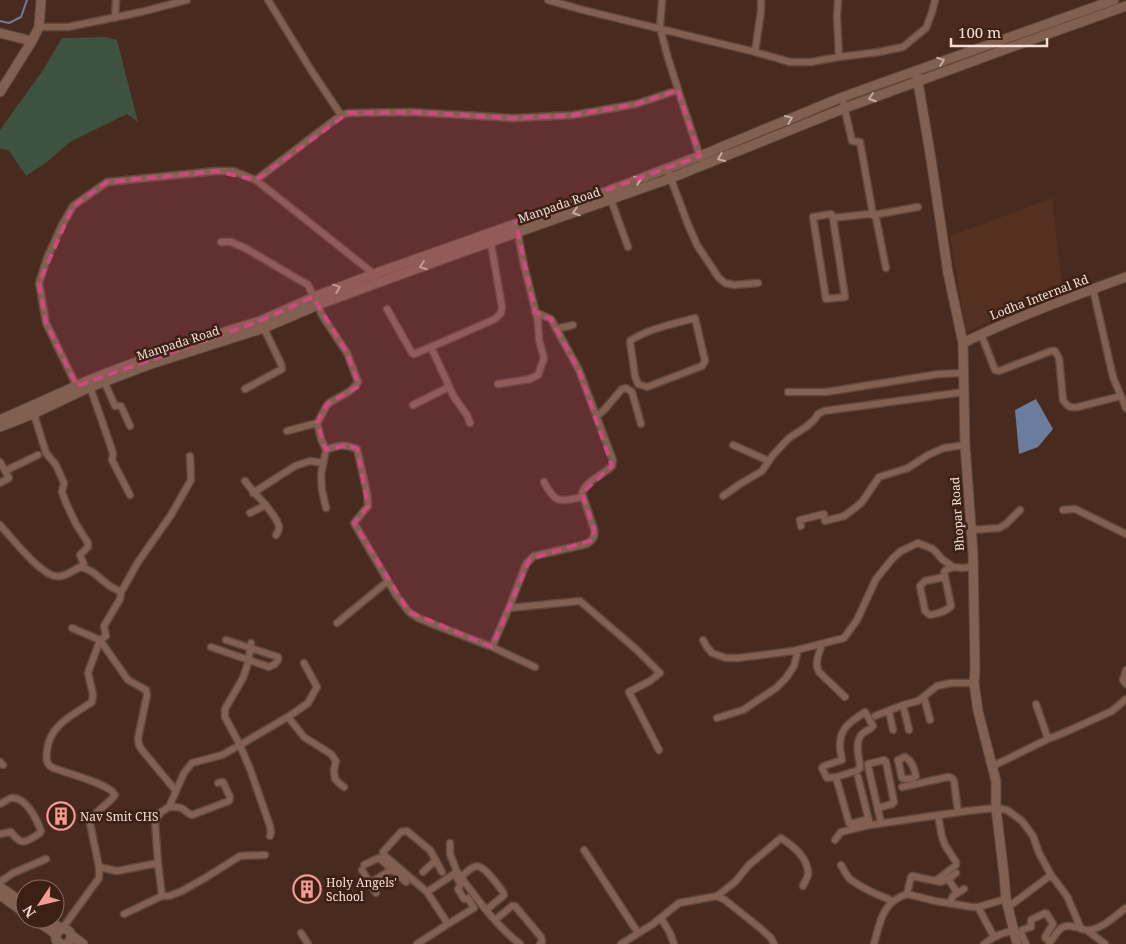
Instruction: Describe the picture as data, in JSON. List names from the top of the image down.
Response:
{
  "streets": {
    "main road": ["Manpada Road", "Lodha Internal Rd", "Bhopar Road"]
  },
  "crossings": [
    ["Manpada Road", "Bhopar Road"],
    ["Lodha Internal Rd", "Bhopar Road"]
  ],
  "places": {
    "building": ["Nav Smit CHS", "Holy Angels' School"]
  },
  "scale_bar": "100 m",
  "north": "bottom left"
}
